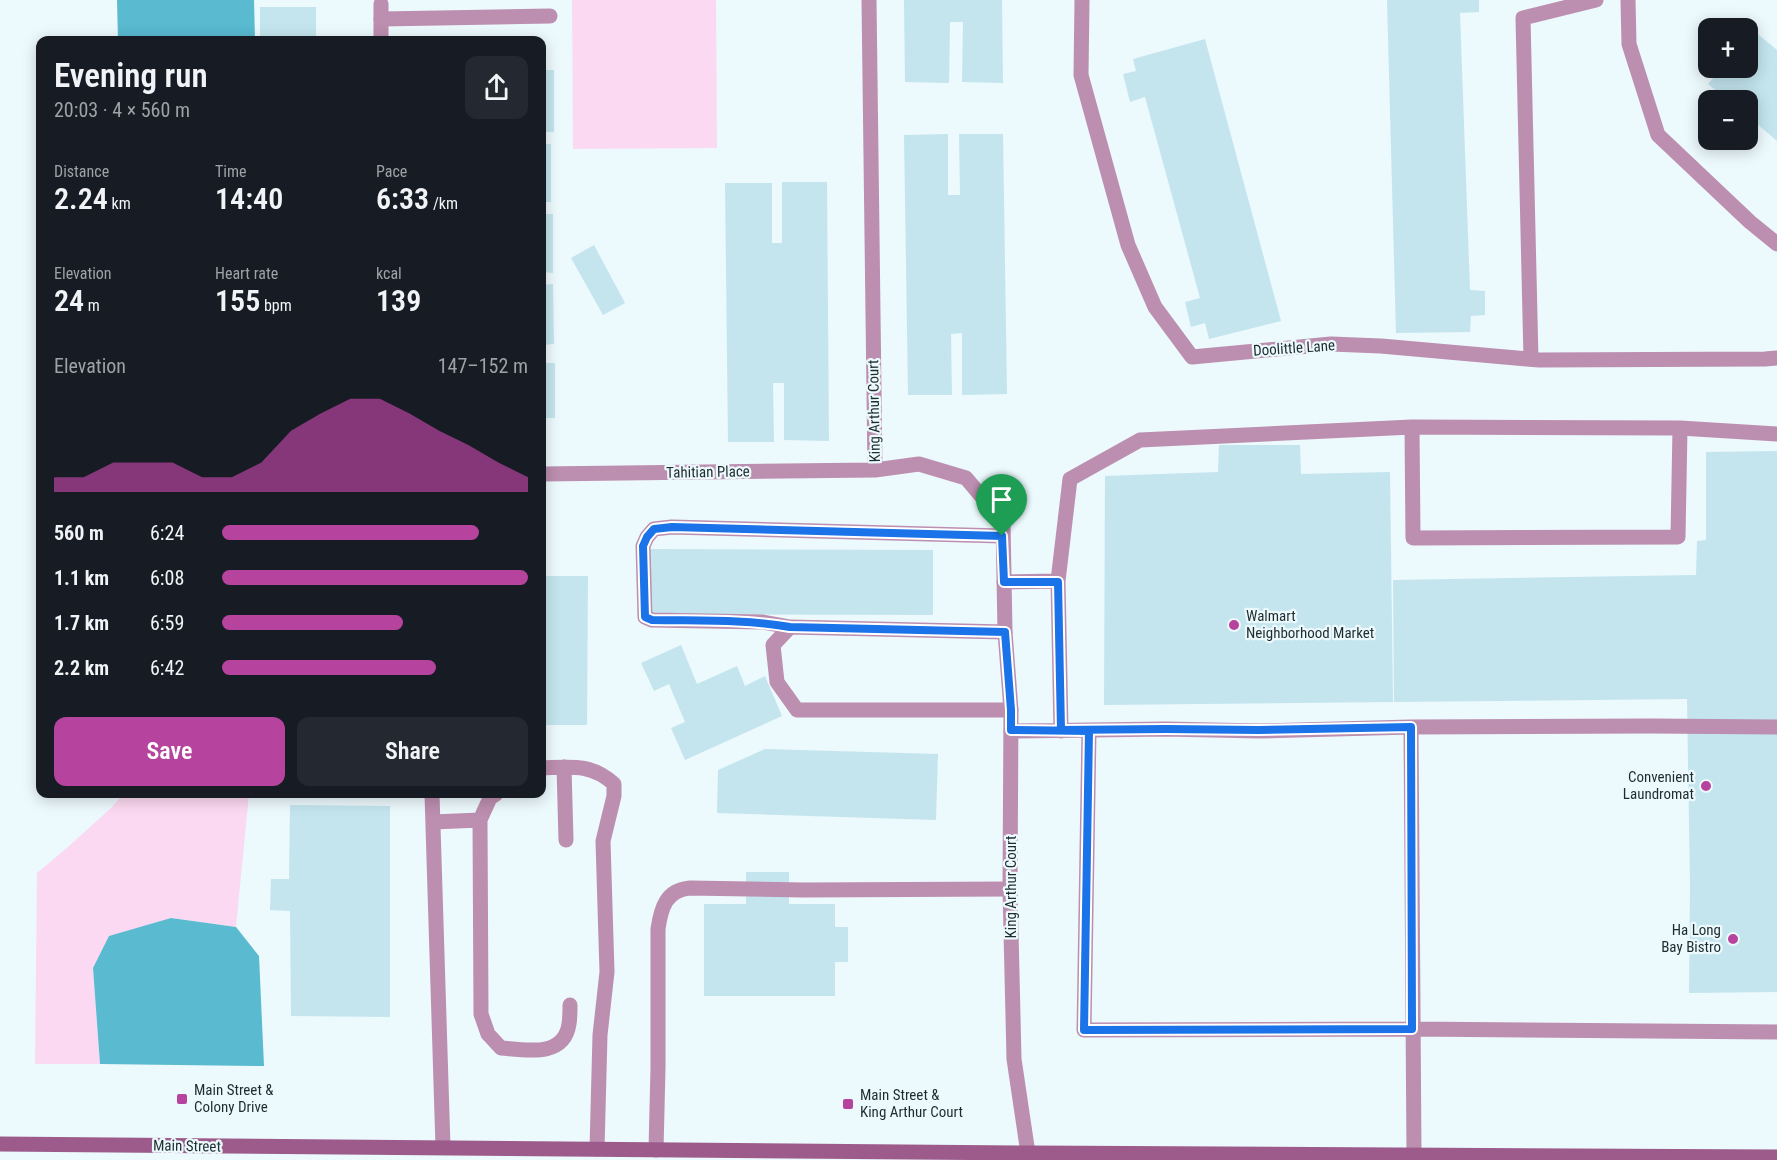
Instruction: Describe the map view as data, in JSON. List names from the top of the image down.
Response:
{
  "streets": {
    "main road": ["Main Street"],
    "street": ["Doolittle Lane", "King Arthur Court", "Tahitian Place"]
  },
  "crossings": [
    ["King Arthur Court", "Tahitian Place"],
    ["King Arthur Court", "Main Street"]
  ],
  "places": {
    "other": ["Walmart Neighborhood Market", "Convenient Laundromat", "Ha Long Bay Bistro"],
    "transit": ["Main Street & Colony Drive", "Main Street & King Arthur Court"]
  },
  "page": {
    "map_buttons": ["+", "−"],
    "heading": ["Evening run", "20:03 · 4 × 560 m"],
    "stats": [
      ["Distance", "2.24 km"],
      ["Time", "14:40"],
      ["Pace", "6:33 /km"],
      ["Elevation", "24 m"],
      ["Heart rate", "155 bpm"],
      ["kcal", "139"]
    ],
    "chart": ["Elevation", "147–152 m"],
    "list": [
      {
        "name": "560 m",
        "note": "6:24"
      },
      {
        "name": "1.1 km",
        "note": "6:08"
      },
      {
        "name": "1.7 km",
        "note": "6:59"
      },
      {
        "name": "2.2 km",
        "note": "6:42"
      }
    ],
    "buttons": ["Save", "Share"]
  }
}
